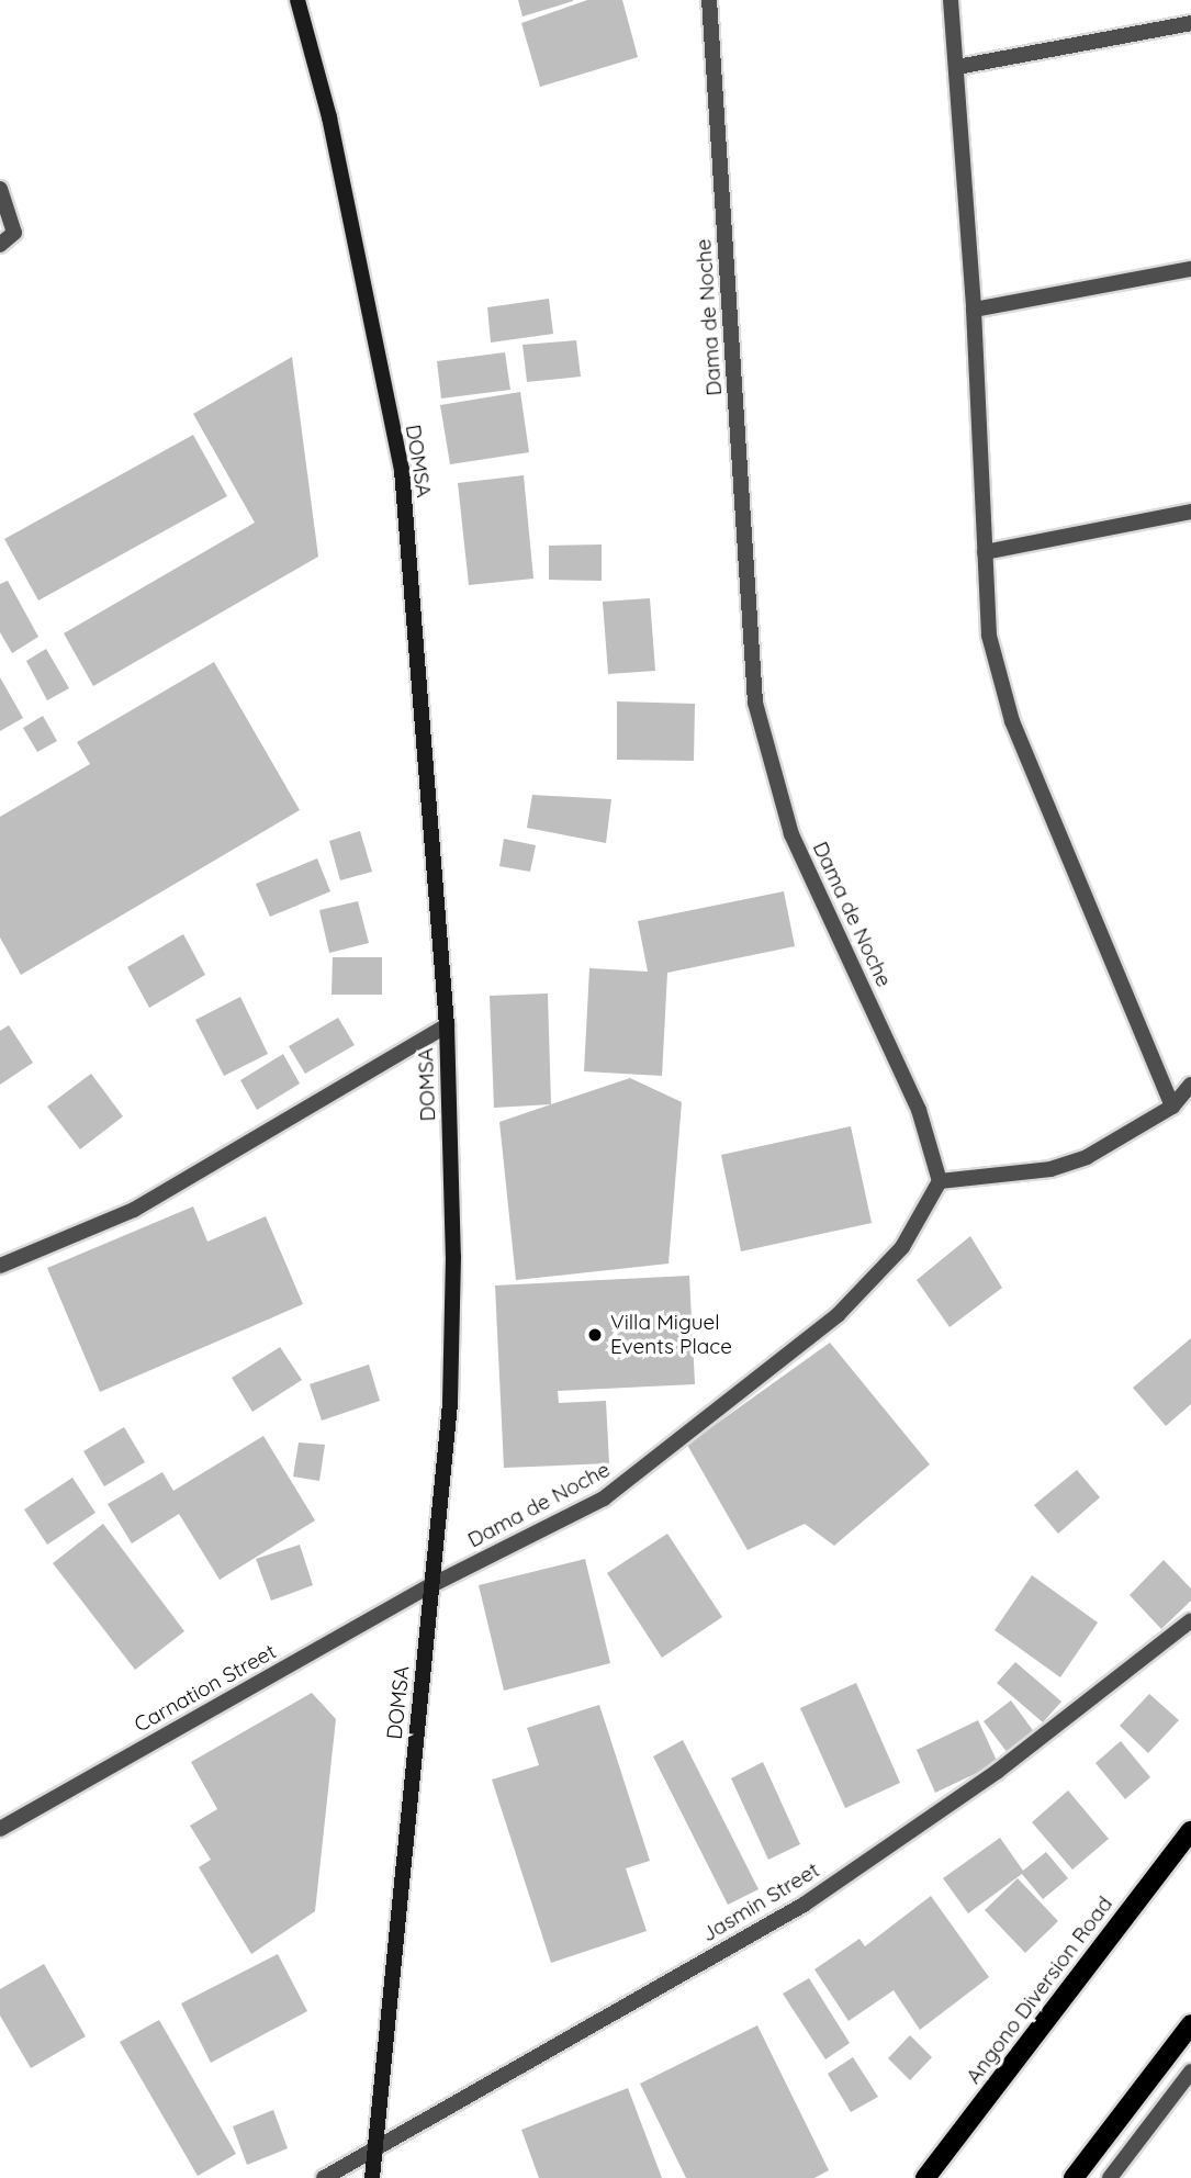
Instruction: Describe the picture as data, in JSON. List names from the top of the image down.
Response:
{
  "streets": {
    "main road": ["DOMSA", "Angono Diversion Road"],
    "street": ["Dama de Noche", "Carnation Street", "Jasmin Street"]
  },
  "crossings": [
    ["Dama de Noche", "DOMSA"],
    ["Dama de Noche", "Carnation Street"],
    ["DOMSA", "Carnation Street"],
    ["DOMSA", "Jasmin Street"]
  ],
  "places": ["Villa Miguel Events Place"]
}
